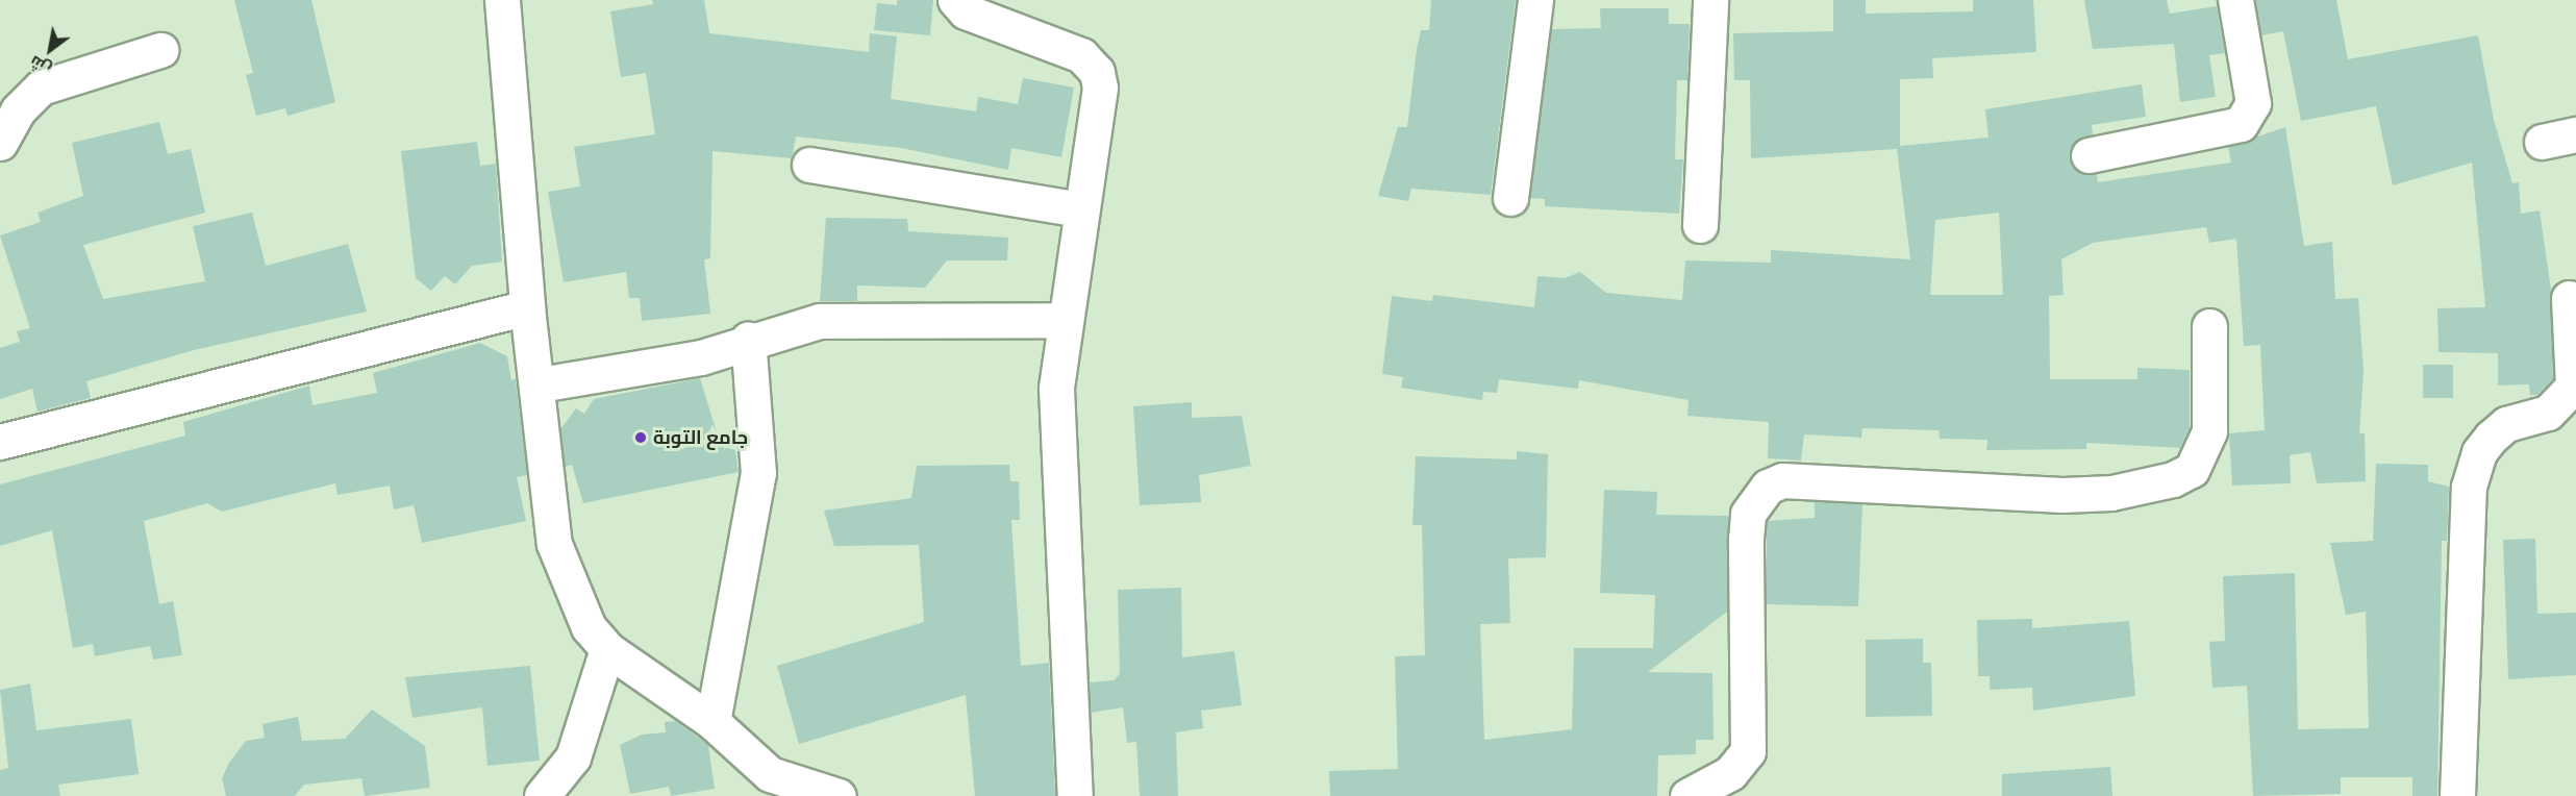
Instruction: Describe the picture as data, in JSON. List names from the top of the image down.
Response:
{
  "places": ["جامع التوبة"],
  "north": "bottom left"
}
